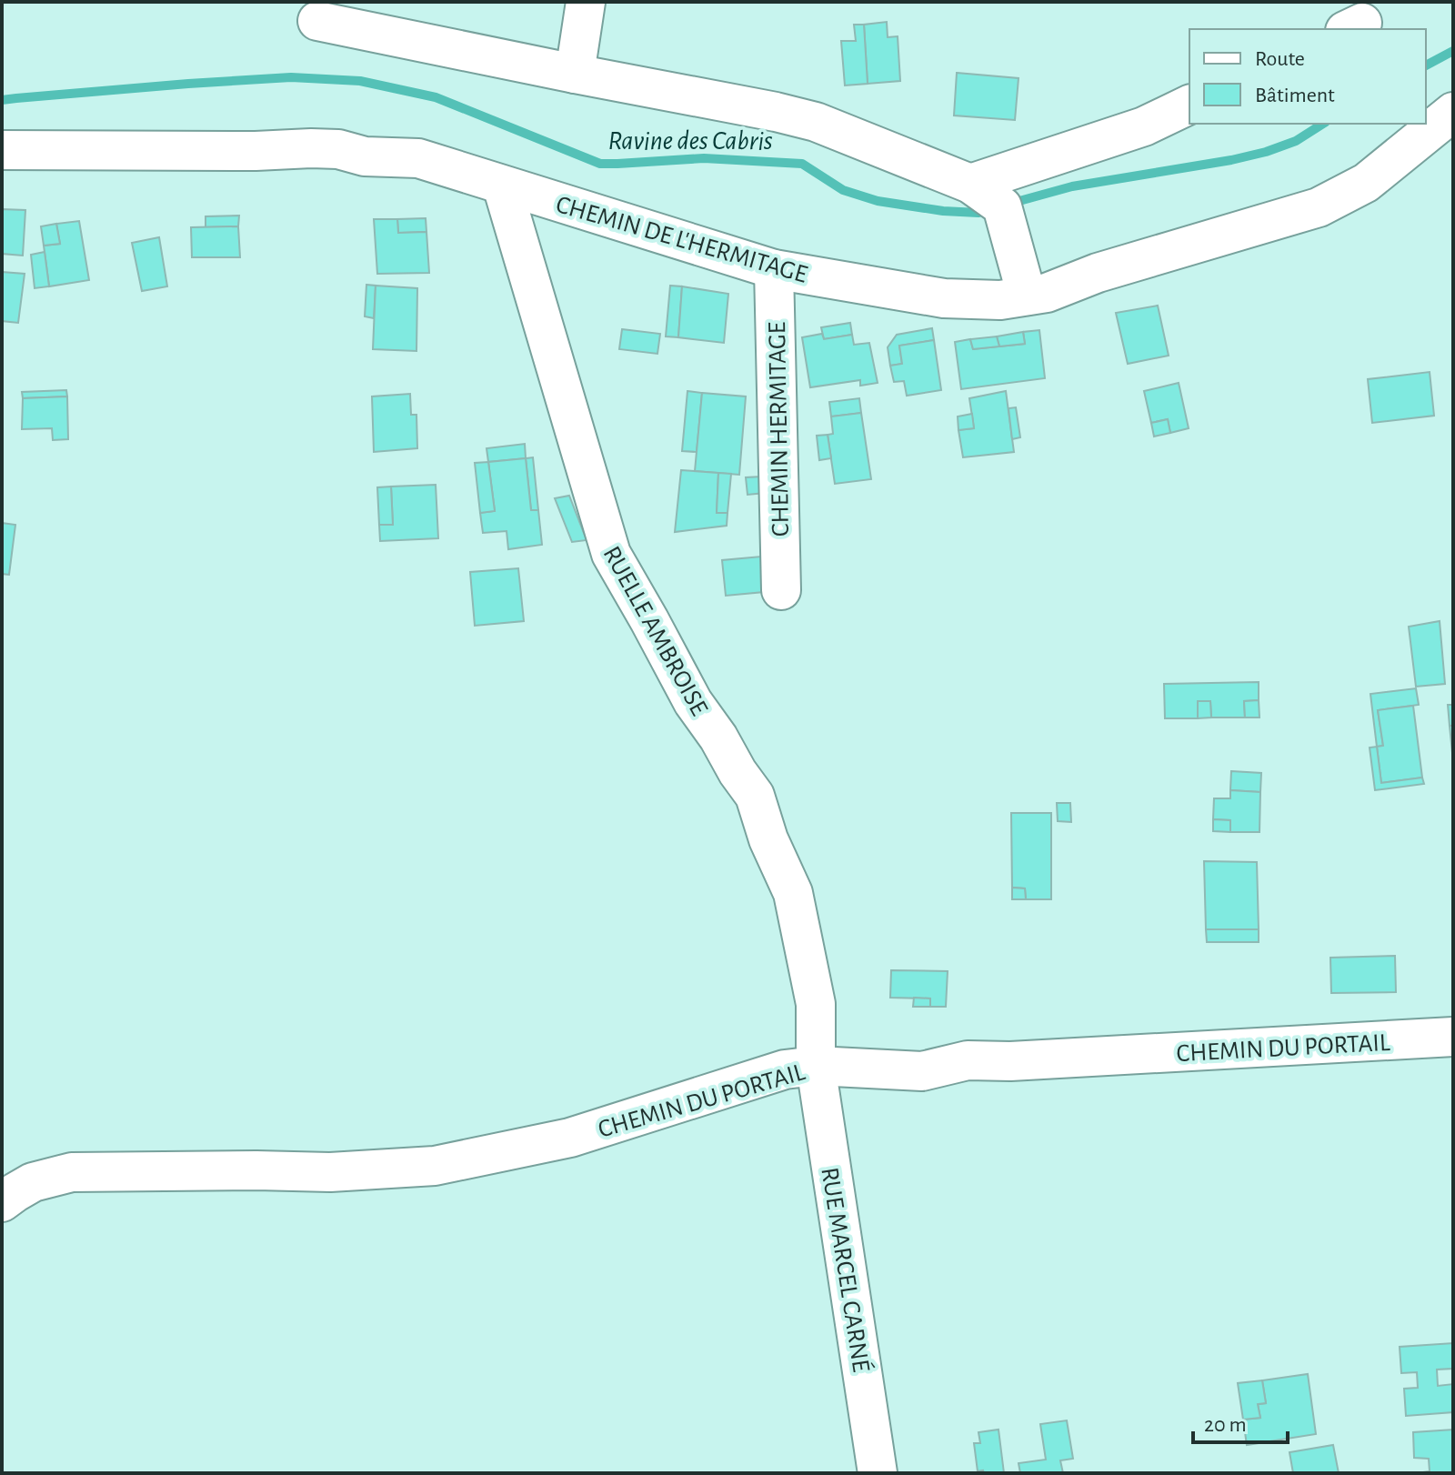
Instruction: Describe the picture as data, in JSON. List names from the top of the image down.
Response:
{
  "streets": {
    "street": [
      "CHEMIN DE L'HERMITAGE",
      "CHEMIN HERMITAGE",
      "RUELLE AMBROISE",
      "CHEMIN DU PORTAIL",
      "RUE MARCEL CARNÉ"
    ]
  },
  "crossings": [
    ["CHEMIN DE L'HERMITAGE", "CHEMIN HERMITAGE"],
    ["CHEMIN DE L'HERMITAGE", "RUELLE AMBROISE"],
    ["RUELLE AMBROISE", "CHEMIN DU PORTAIL"],
    ["RUELLE AMBROISE", "RUE MARCEL CARNÉ"],
    ["CHEMIN DU PORTAIL", "RUE MARCEL CARNÉ"]
  ],
  "water": ["Ravine des Cabris"],
  "legend": ["Route", "Bâtiment"],
  "scale_bar": "20 m"
}
